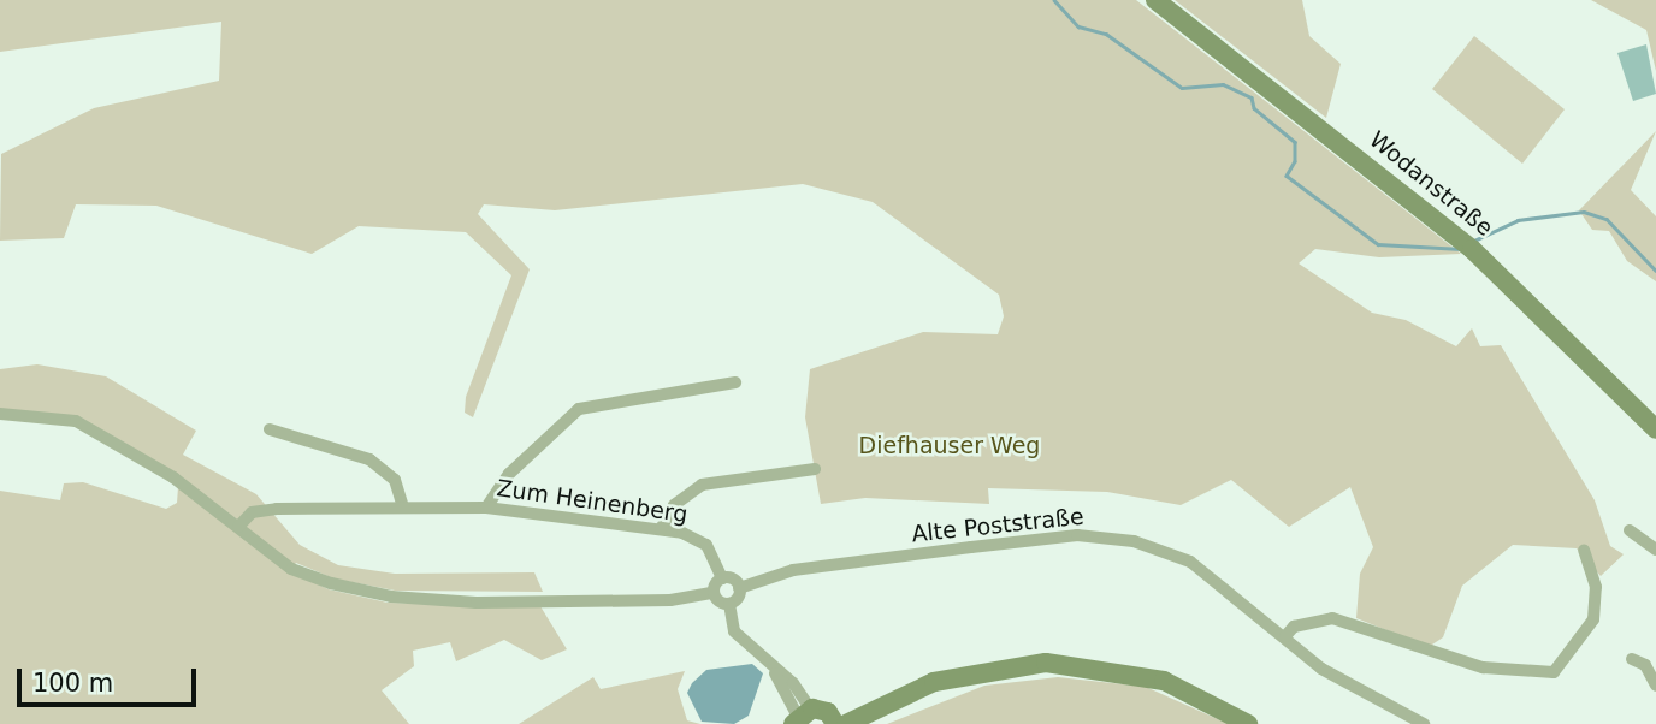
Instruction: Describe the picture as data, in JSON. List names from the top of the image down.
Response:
{
  "streets": {
    "main road": ["Wodanstraße"],
    "street": ["Zum Heinenberg", "Alte Poststraße"]
  },
  "parks": ["Diefhauser Weg"],
  "scale_bar": "100 m"
}
